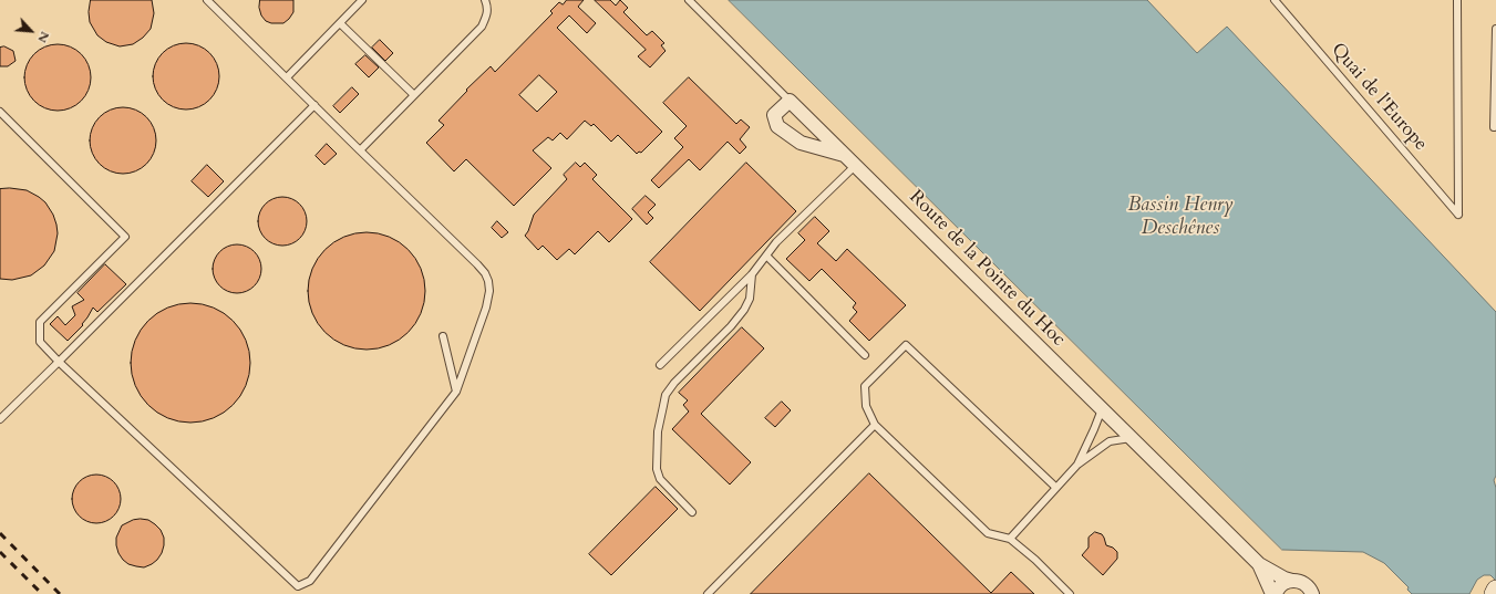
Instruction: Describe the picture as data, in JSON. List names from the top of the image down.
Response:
{
  "streets": {
    "street": ["Route de la Pointe du Hoc"],
    "lane": ["Quai de l'Europe"]
  },
  "water": ["Bassin Henry Deschênes"],
  "north": "bottom right"
}
